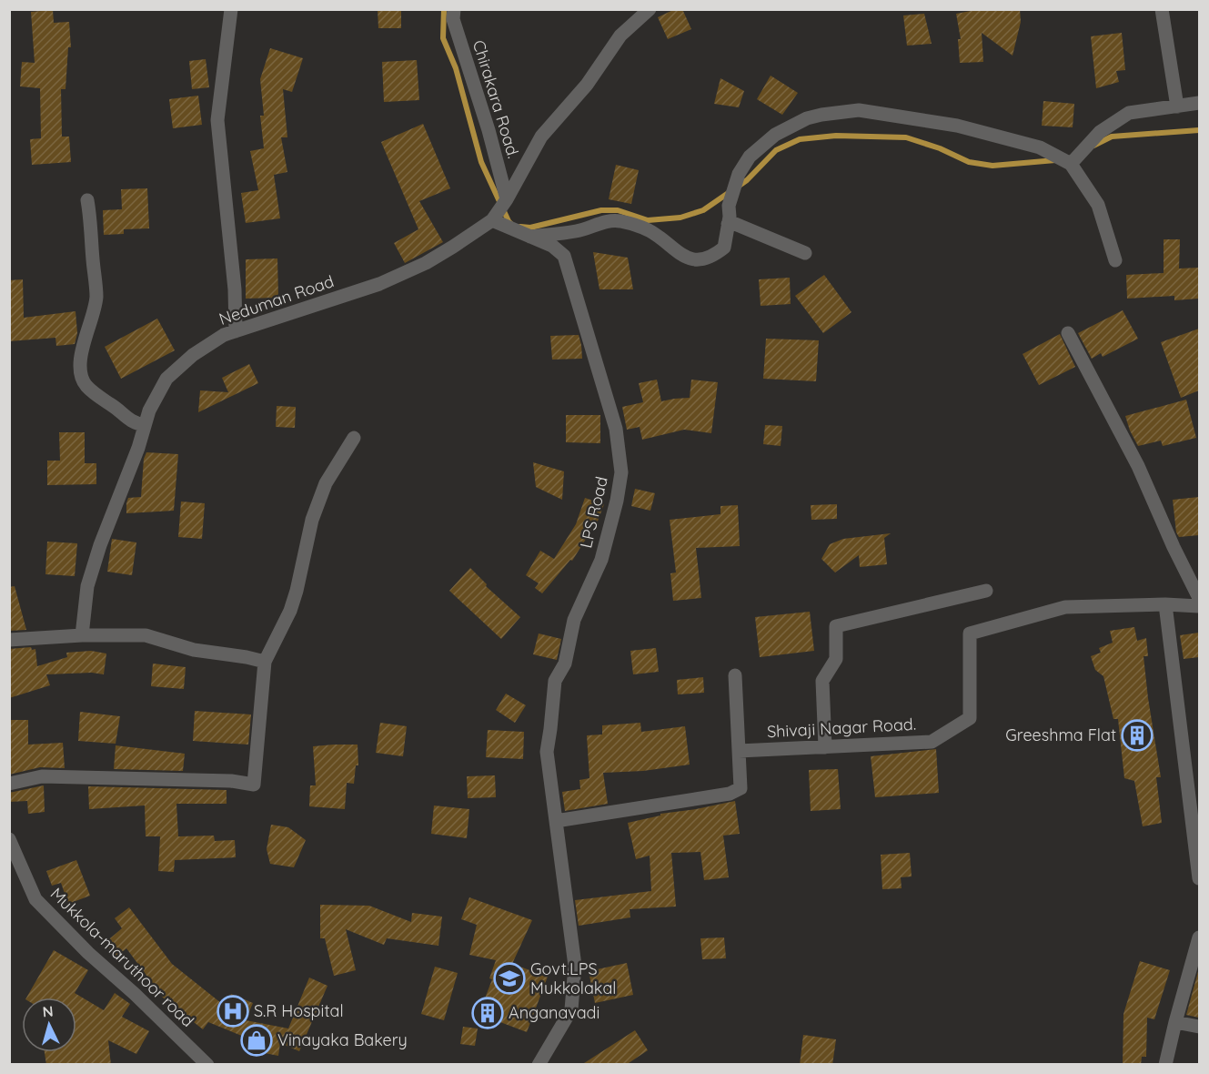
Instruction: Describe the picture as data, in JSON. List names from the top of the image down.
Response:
{
  "streets": {
    "street": [
      "Chirakara Road.",
      "Neduman Road",
      "LPS Road",
      "Shivaji Nagar Road.",
      "Mukkola-maruthoor road"
    ]
  },
  "crossings": [
    ["Neduman Road", "LPS Road"]
  ],
  "places": {
    "building": ["Greeshma Flat", "Anganavadi"],
    "school or university": ["Govt.LPS Mukkolakal"],
    "hospital": ["S.R Hospital"],
    "shop": ["Vinayaka Bakery"]
  },
  "north": "top"
}
